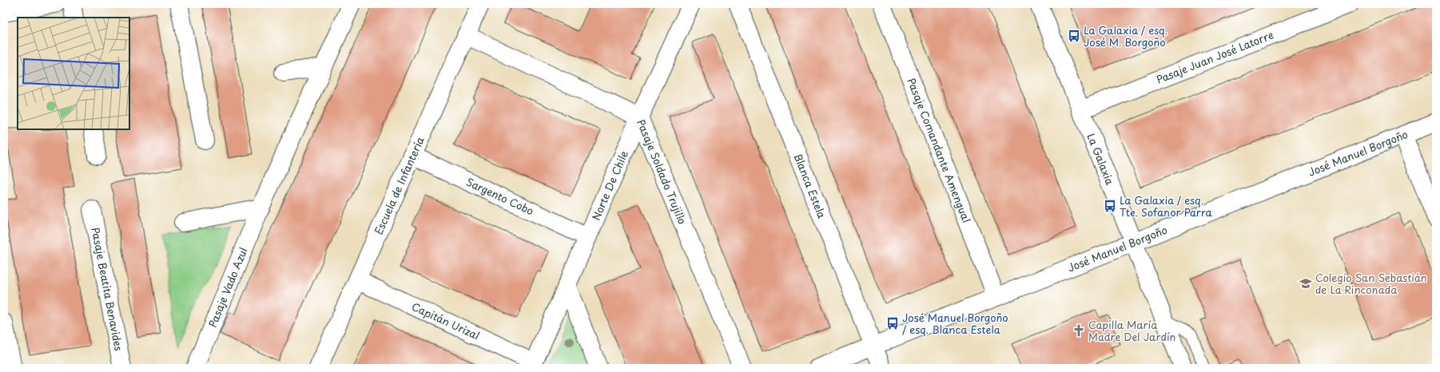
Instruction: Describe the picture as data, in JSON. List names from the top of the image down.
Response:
{
  "streets": {
    "street": [
      "Pasaje Juan José Latorre",
      "Pasaje Comandante Amengual",
      "José Manuel Borgoño",
      "La Galaxia",
      "Pasaje Soldado Trujillo",
      "Norte De Chile",
      "Escuela de Infantería",
      "Blanca Estela",
      "Sargento Cobo",
      "Pasaje Vado Azul",
      "Pasaje Beatita Benavides",
      "Capitán Urizal"
    ]
  },
  "crossings": [
    ["Pasaje Juan José Latorre", "La Galaxia"],
    ["Pasaje Comandante Amengual", "José Manuel Borgoño"],
    ["José Manuel Borgoño", "La Galaxia"],
    ["José Manuel Borgoño", "Blanca Estela"],
    ["Pasaje Soldado Trujillo", "Norte De Chile"],
    ["Pasaje Soldado Trujillo", "Escuela de Infantería"],
    ["Norte De Chile", "Sargento Cobo"],
    ["Norte De Chile", "Capitán Urizal"],
    ["Escuela de Infantería", "Sargento Cobo"],
    ["Escuela de Infantería", "Capitán Urizal"]
  ],
  "places": {
    "bus stop": ["La Galaxia / esq. José M. Borgoño", "La Galaxia / esq. Tte. Sofanor Parra", "José Manuel Borgoño / esq. Blanca Estela"],
    "school or university": ["Colegio San Sebastián de La Rinconada"],
    "church": ["Capilla María Madre Del Jardín"]
  }
}
